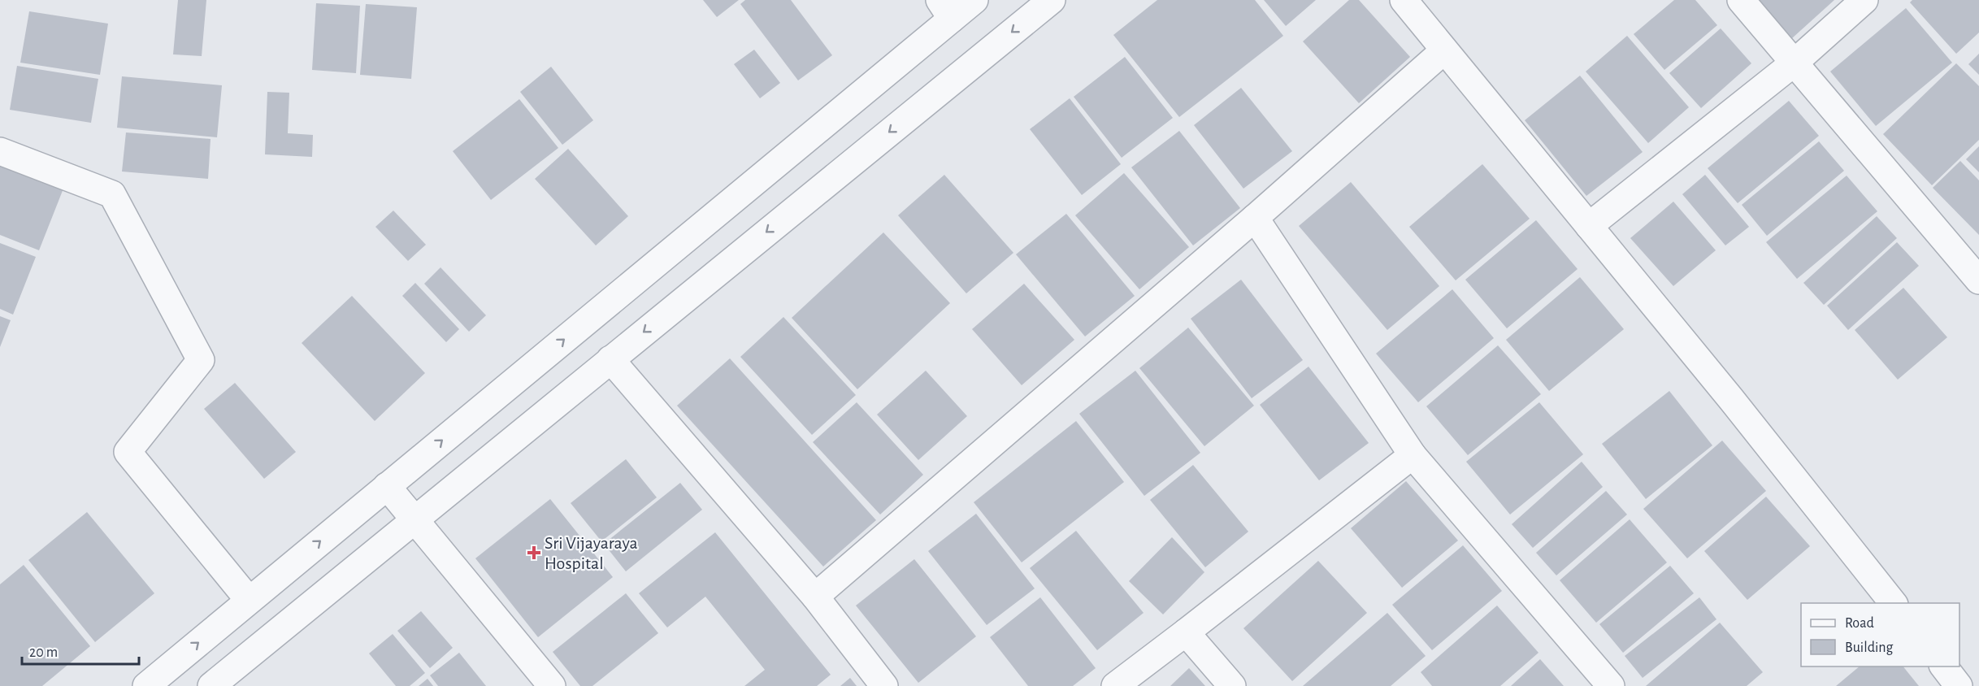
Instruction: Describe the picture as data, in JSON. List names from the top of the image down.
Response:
{
  "places": {
    "health": ["Sri Vijayaraya Hospital"]
  },
  "legend": ["Road", "Building"],
  "scale_bar": "20 m"
}
